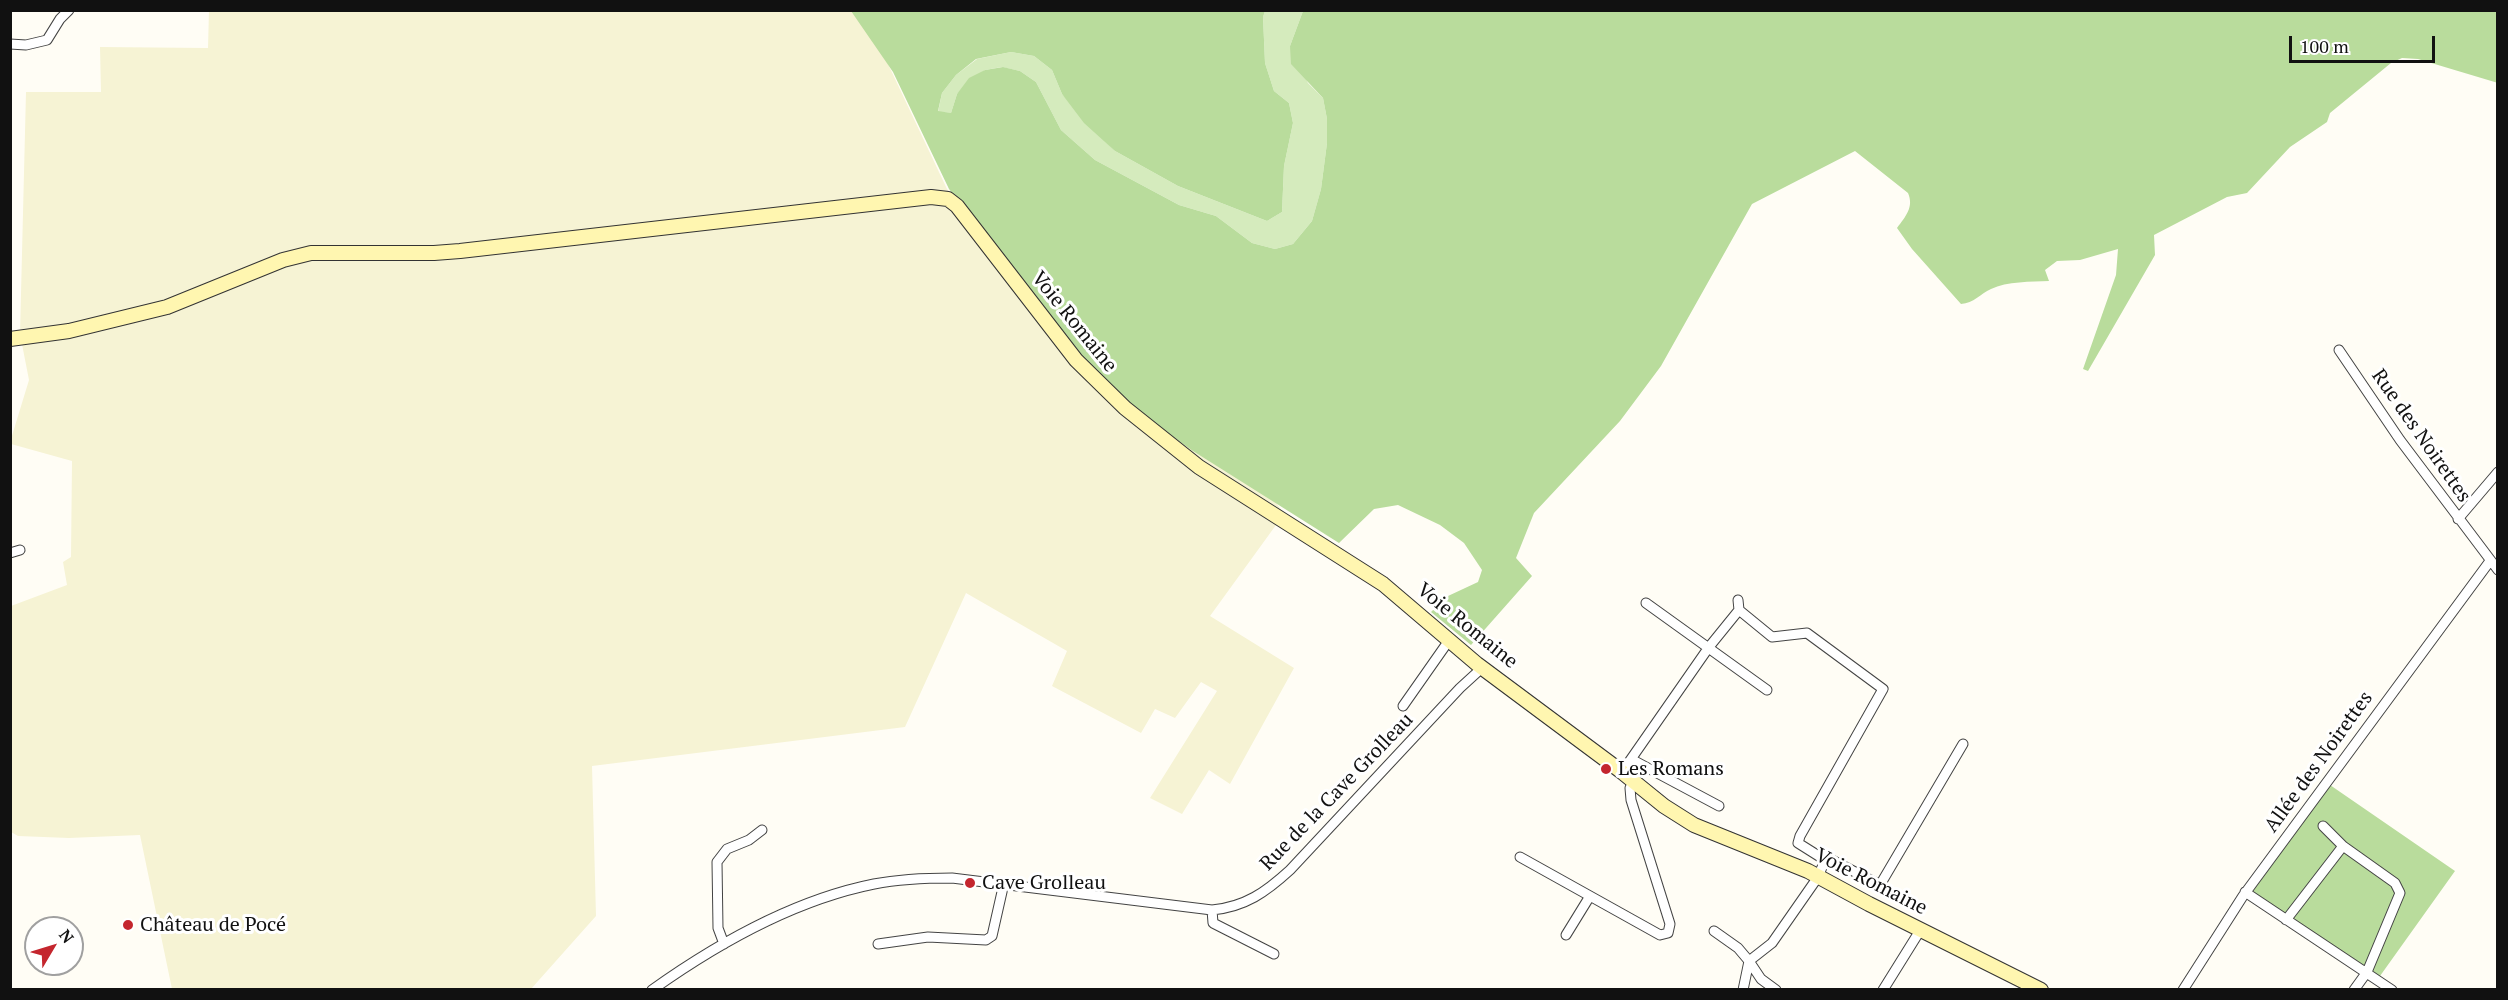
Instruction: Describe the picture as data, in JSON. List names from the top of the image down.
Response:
{
  "streets": {
    "street": [
      "Voie Romaine",
      "Rue des Noirettes",
      "Allée des Noirettes",
      "Rue de la Cave Grolleau"
    ]
  },
  "crossings": [
    ["Voie Romaine", "Rue de la Cave Grolleau"],
    ["Rue des Noirettes", "Allée des Noirettes"]
  ],
  "places": ["Les Romans", "Cave Grolleau", "Château de Pocé"],
  "scale_bar": "100 m",
  "north": "top right"
}
